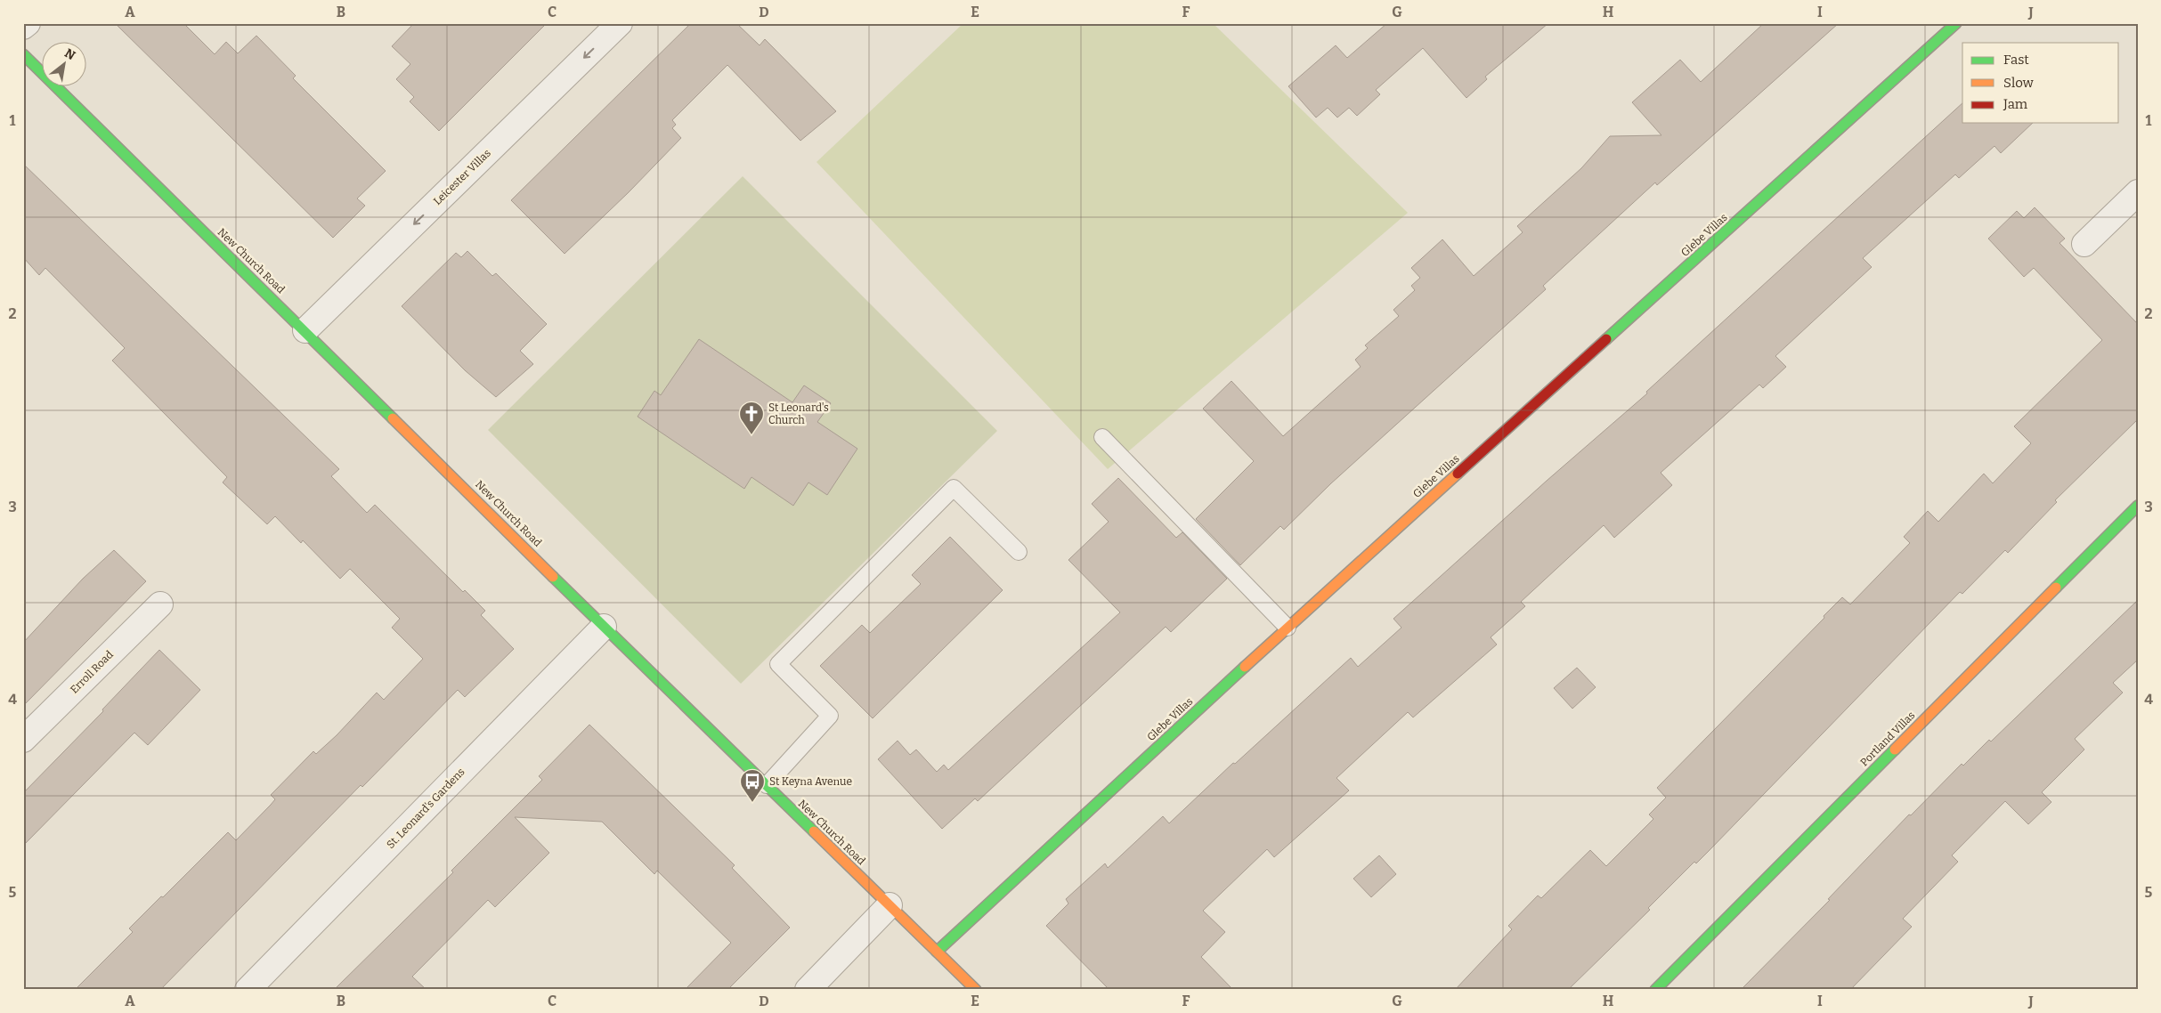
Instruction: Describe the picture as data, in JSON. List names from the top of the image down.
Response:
{
  "streets": {
    "street": [
      "Leicester Villas",
      "Glebe Villas",
      "New Church Road",
      "Erroll Road",
      "Portland Villas",
      "St. Leonard's Gardens"
    ]
  },
  "crossings": [
    ["Leicester Villas", "New Church Road"],
    ["Glebe Villas", "New Church Road"],
    ["New Church Road", "St. Leonard's Gardens"]
  ],
  "one_way": ["Leicester Villas"],
  "places": {
    "church": ["St Leonard's Church"],
    "bus stop": ["St Keyna Avenue"]
  },
  "legend": ["Fast", "Slow", "Jam"],
  "north": "top right",
  "grid": {
    "columns": [
      "A",
      "B",
      "C",
      "D",
      "E",
      "F",
      "G",
      "H",
      "I",
      "J"
    ],
    "rows": [
      "1",
      "2",
      "3",
      "4",
      "5"
    ]
  }
}
